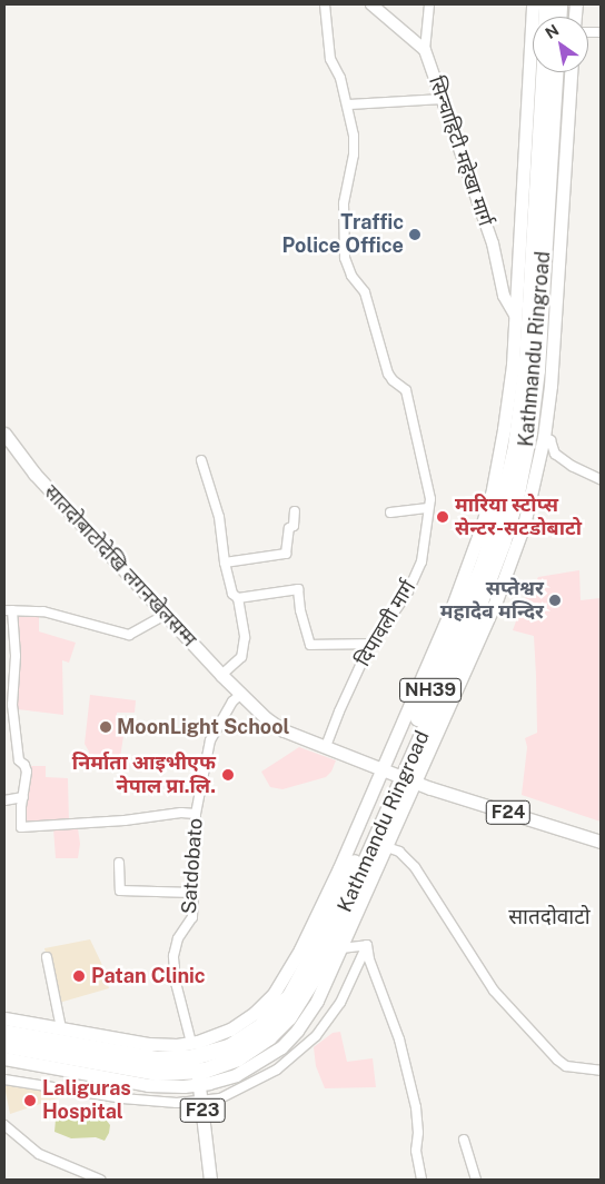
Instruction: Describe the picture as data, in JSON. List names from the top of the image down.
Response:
{
  "streets": {
    "highway": ["Kathmandu Ringroad", "NH39"],
    "main road": ["सातदोबाटोदेखि लगनखेलसम्म", "F24", "F23"],
    "street": ["सिन्चाहिटी महेखा मार्ग", "दिपावली मार्ग", "Satdobato"]
  },
  "crossings": [
    ["Kathmandu Ringroad", "सातदोबाटोदेखि लगनखेलसम्म"],
    ["Kathmandu Ringroad", "F24"],
    ["Kathmandu Ringroad", "Satdobato"],
    ["Kathmandu Ringroad", "F23"],
    ["सातदोबाटोदेखि लगनखेलसम्म", "दिपावली मार्ग"],
    ["सातदोबाटोदेखि लगनखेलसम्म", "F24"],
    ["सातदोबाटोदेखि लगनखेलसम्म", "Satdobato"],
    ["Satdobato", "F23"]
  ],
  "districts": ["सातदोवाटो"],
  "places": [
    "Traffic Police Office",
    "मारिया स्टोप्स सेन्टर-सटडोबाटो",
    "सप्तेश्वर महादेव मन्दिर",
    "MoonLight School",
    "निर्माता आइभीएफ नेपाल प्रा.लि.",
    "Patan Clinic",
    "Laliguras Hospital"
  ],
  "north": "top left"
}
